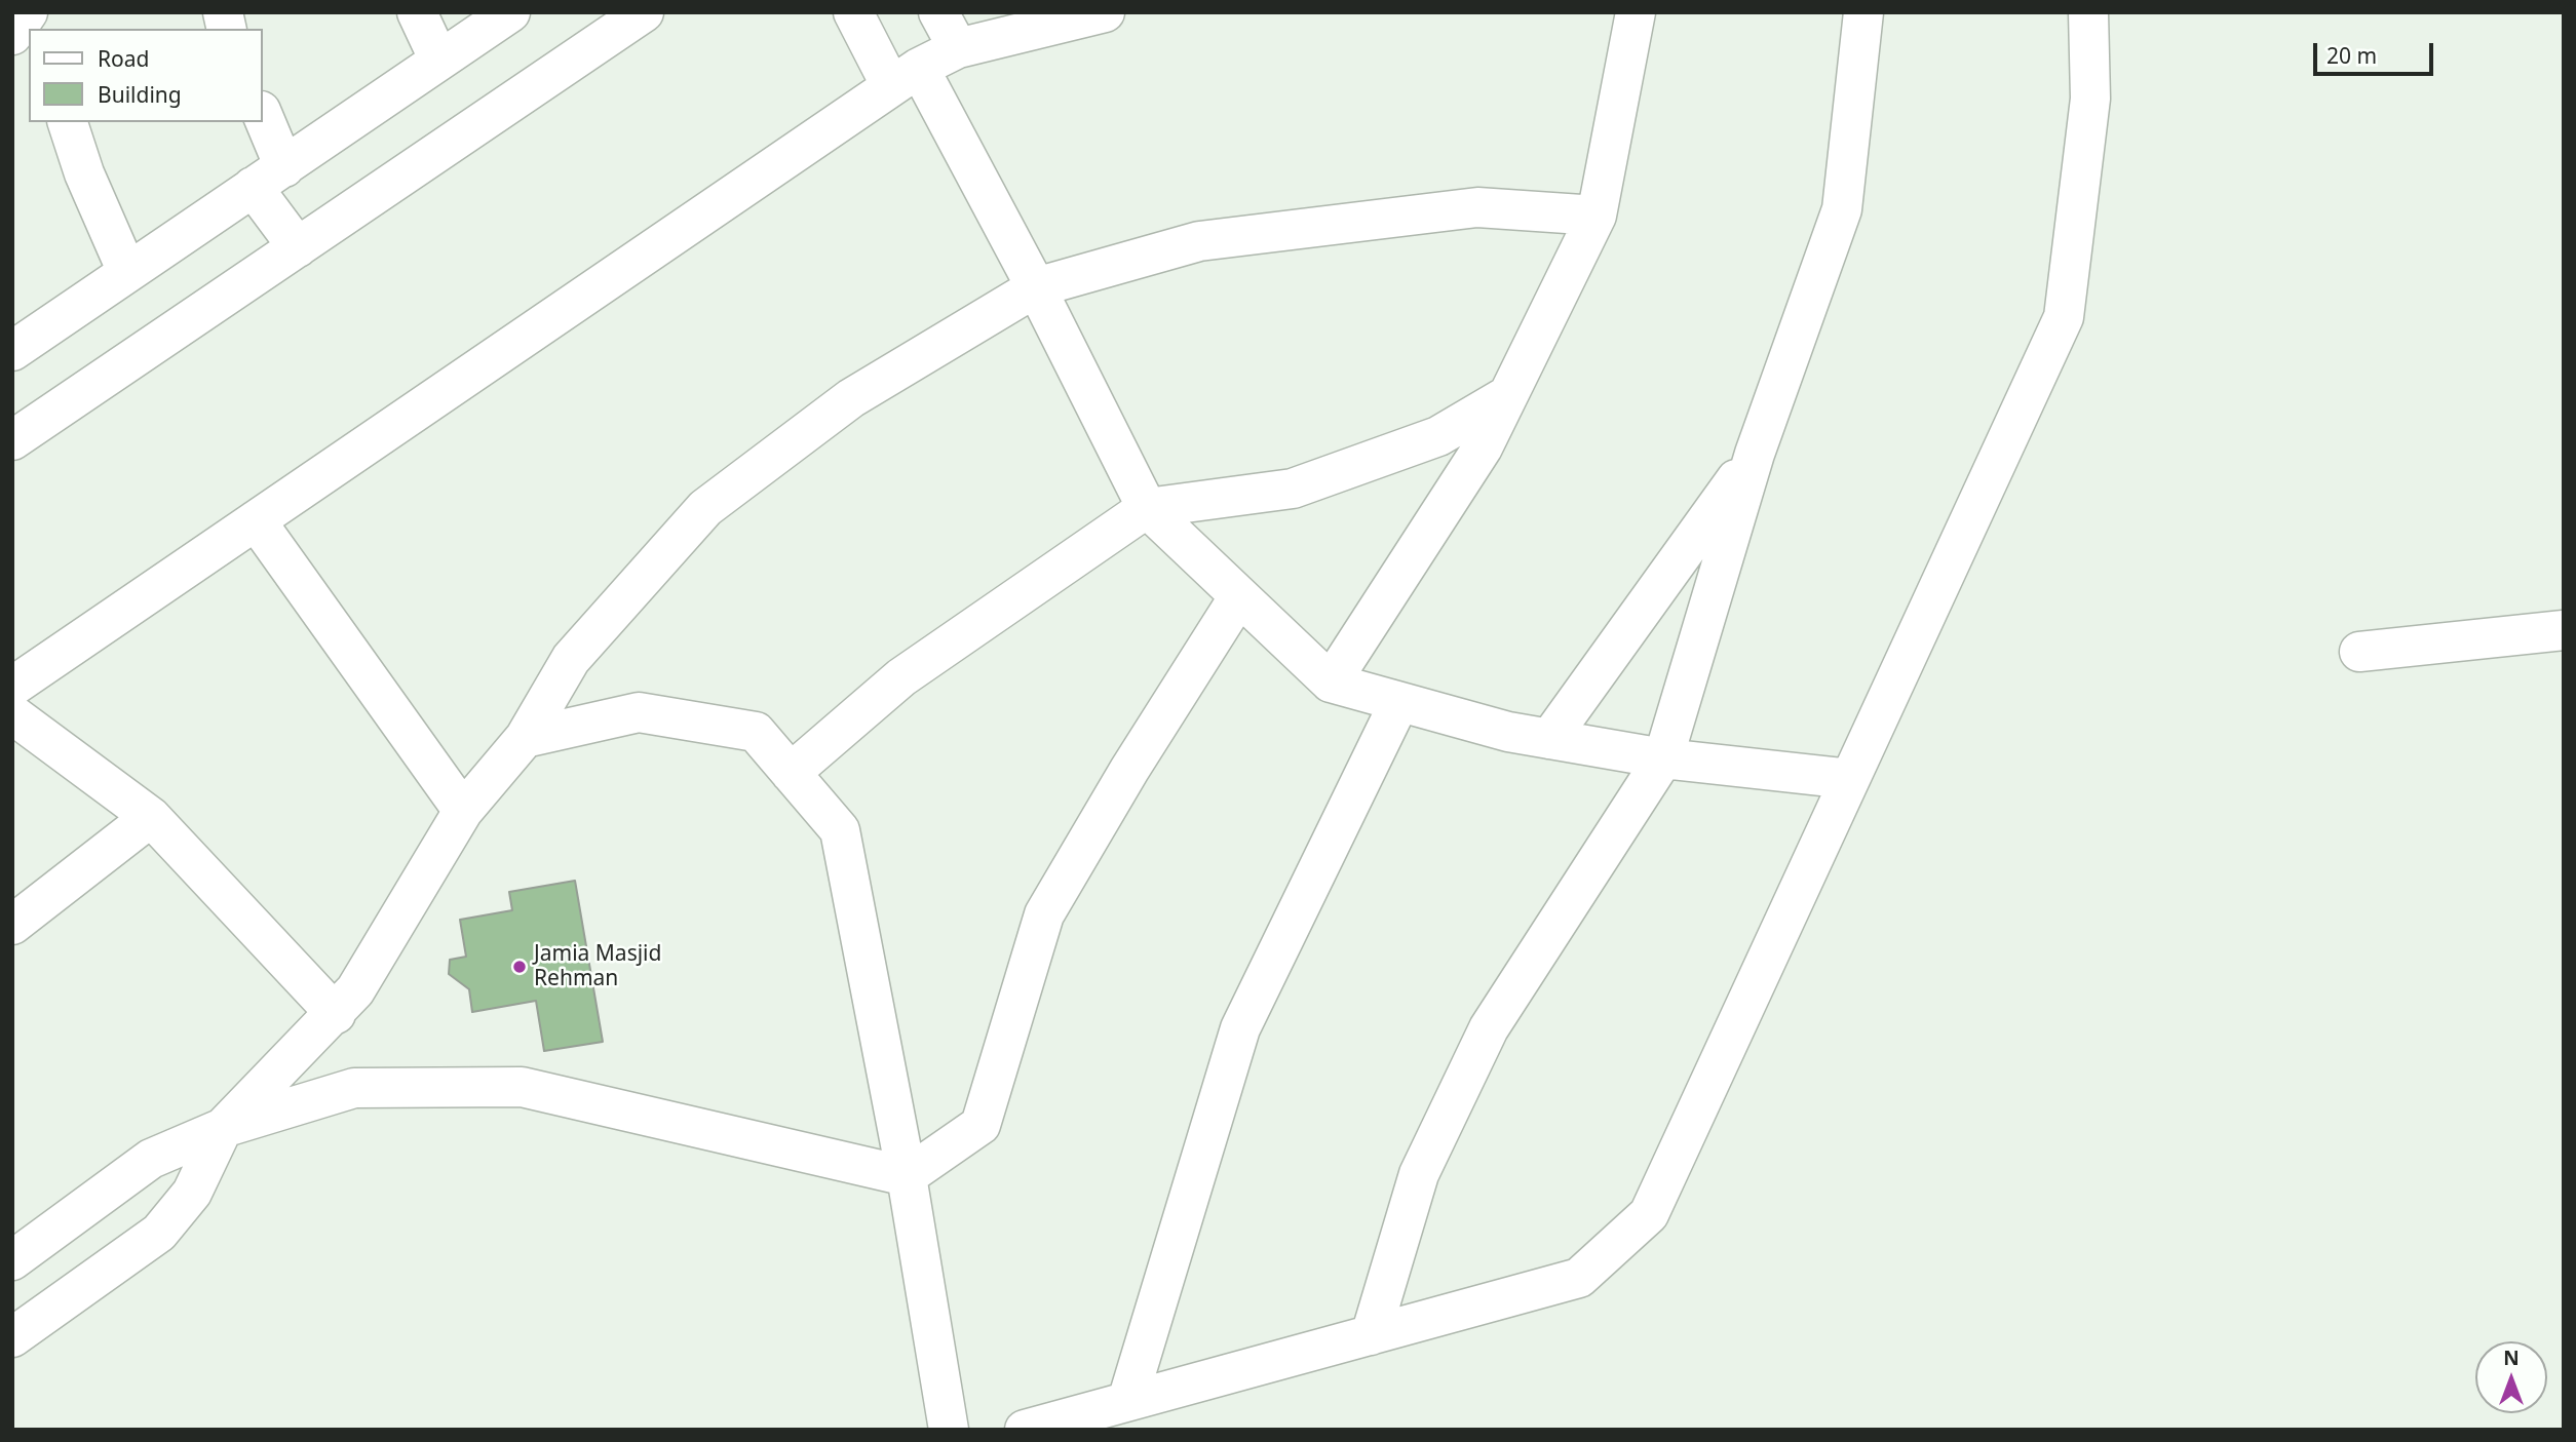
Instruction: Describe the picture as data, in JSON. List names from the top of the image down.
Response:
{
  "places": ["Jamia Masjid Rehman"],
  "legend": ["Road", "Building"],
  "scale_bar": "20 m",
  "north": "top"
}
